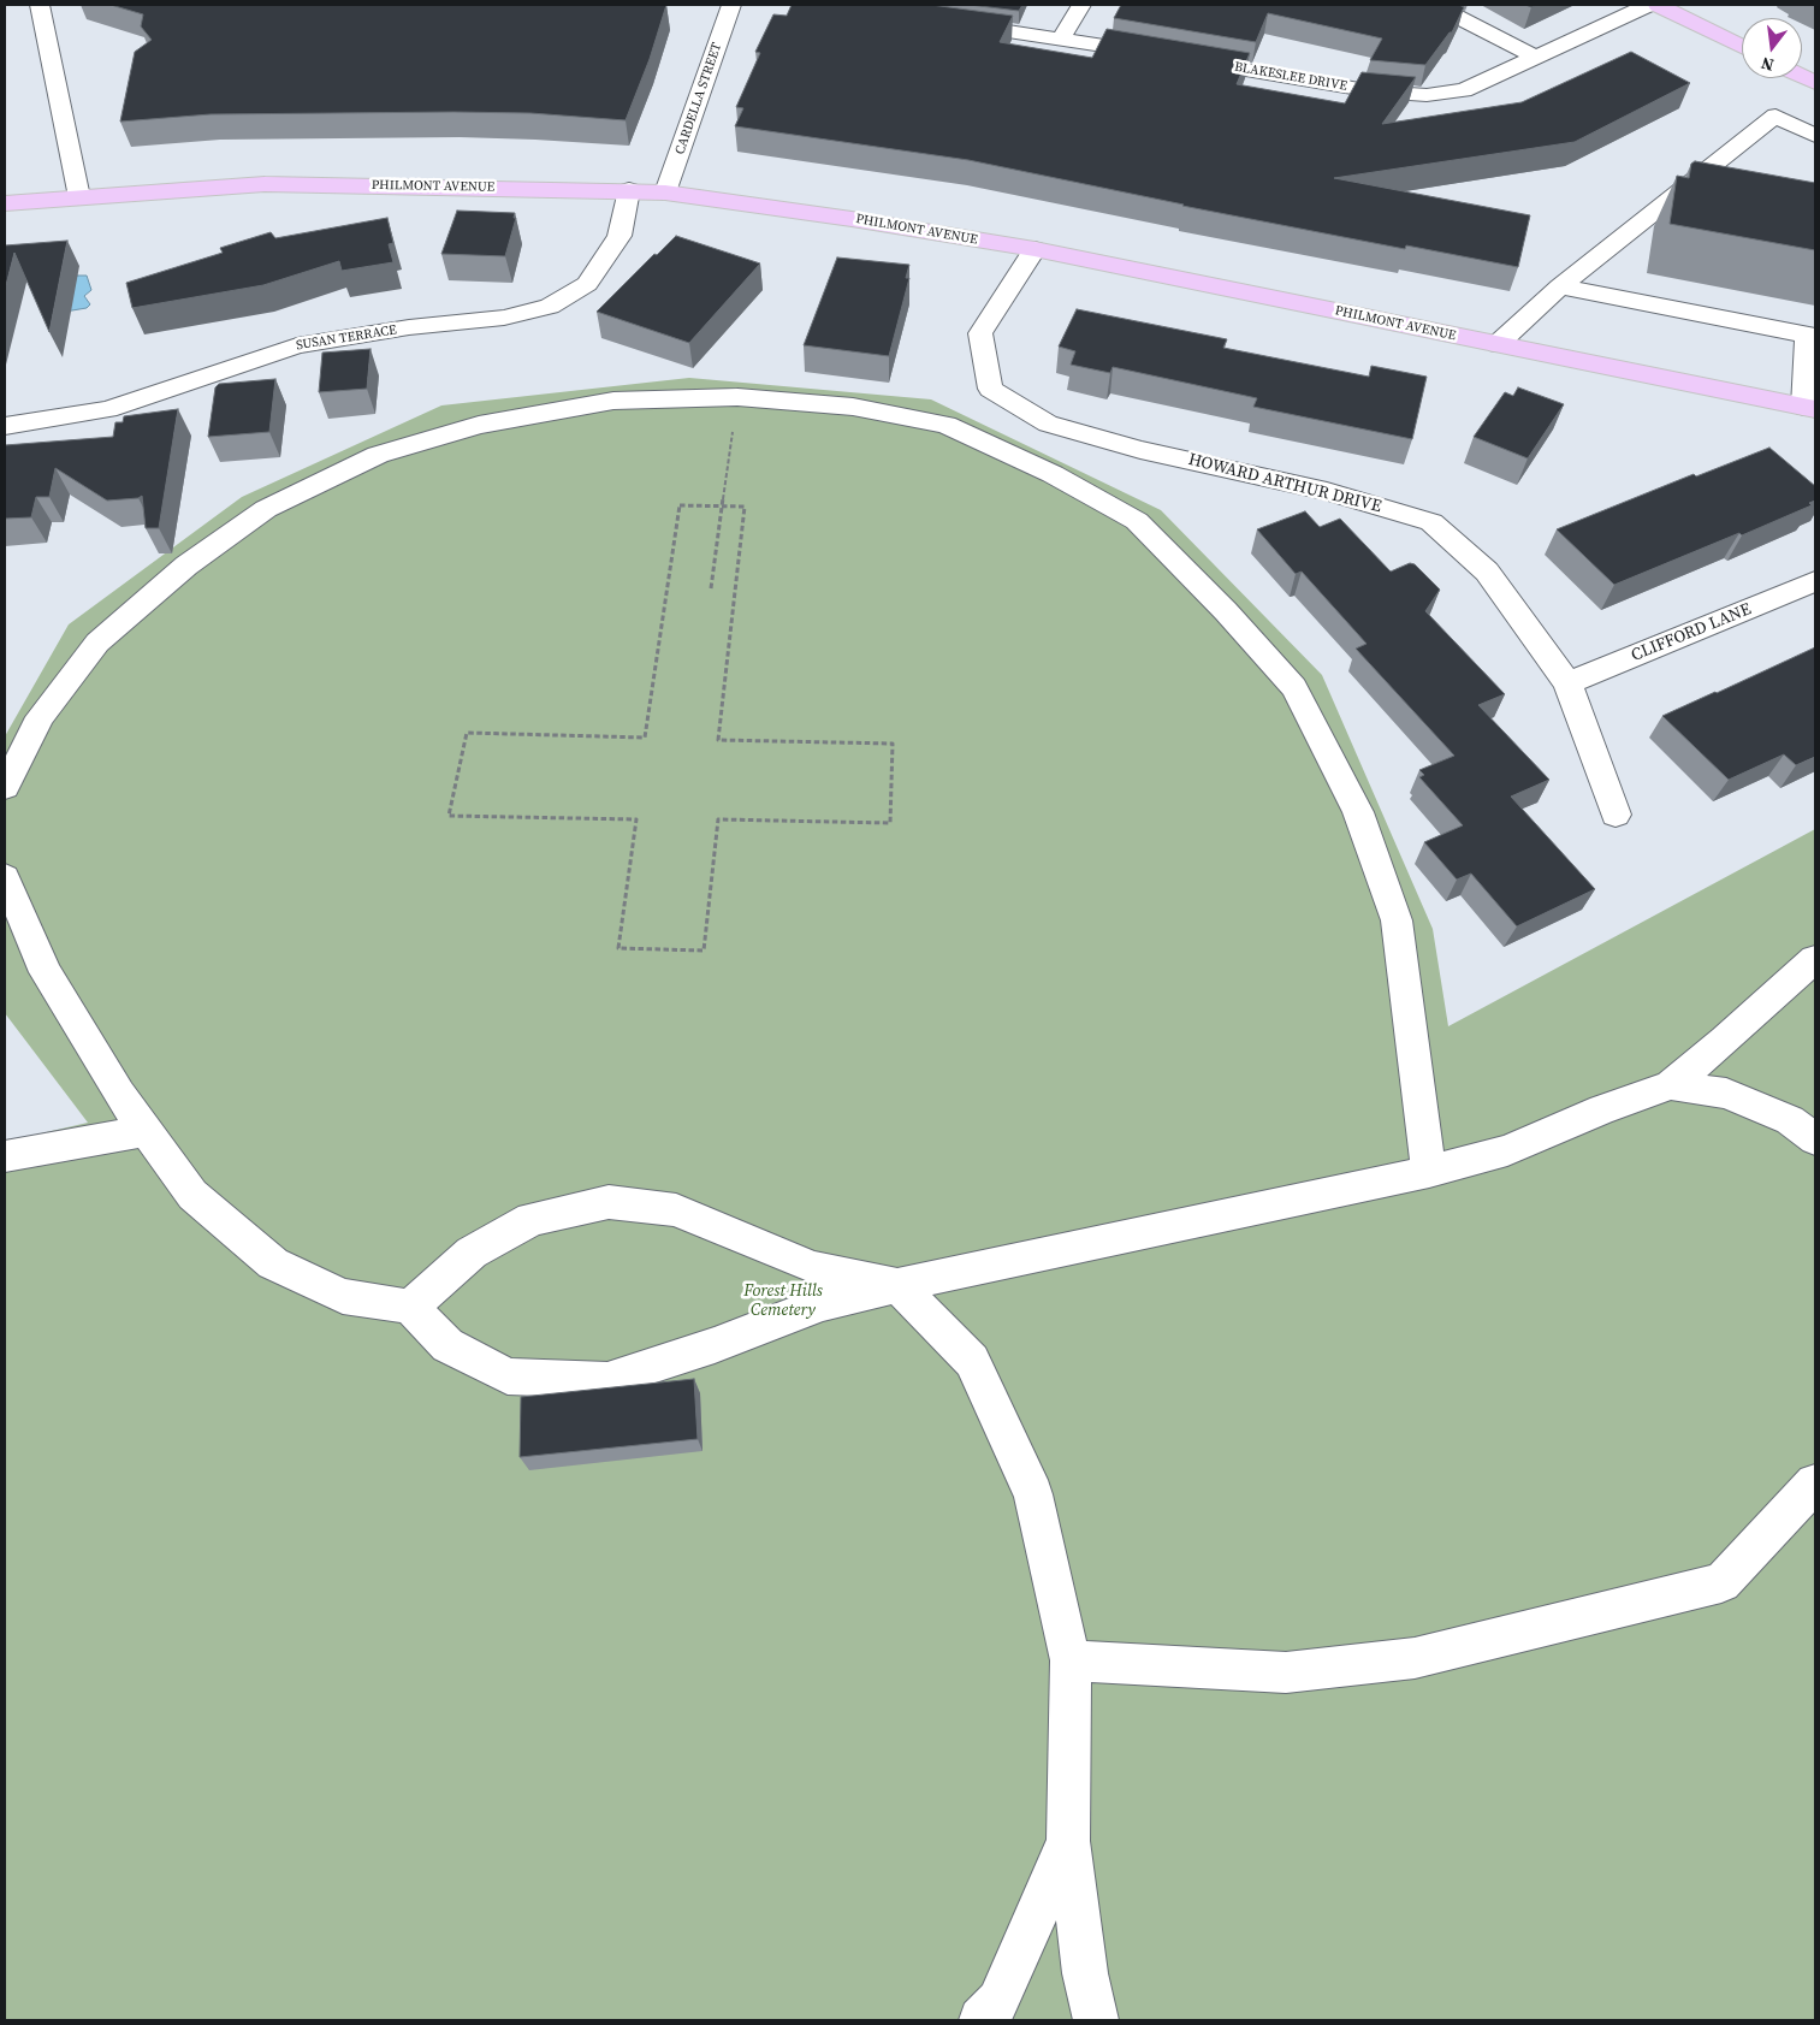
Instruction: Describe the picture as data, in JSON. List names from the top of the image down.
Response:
{
  "streets": {
    "main road": ["PHILMONT AVENUE"],
    "street": [
      "BLAKESLEE DRIVE",
      "CARDELLA STREET",
      "SUSAN TERRACE",
      "HOWARD ARTHUR DRIVE",
      "CLIFFORD LANE"
    ]
  },
  "crossings": [
    ["CARDELLA STREET", "PHILMONT AVENUE"],
    ["PHILMONT AVENUE", "SUSAN TERRACE"],
    ["PHILMONT AVENUE", "HOWARD ARTHUR DRIVE"],
    ["HOWARD ARTHUR DRIVE", "CLIFFORD LANE"]
  ],
  "parks": ["Forest Hills Cemetery"],
  "north": "bottom"
}
